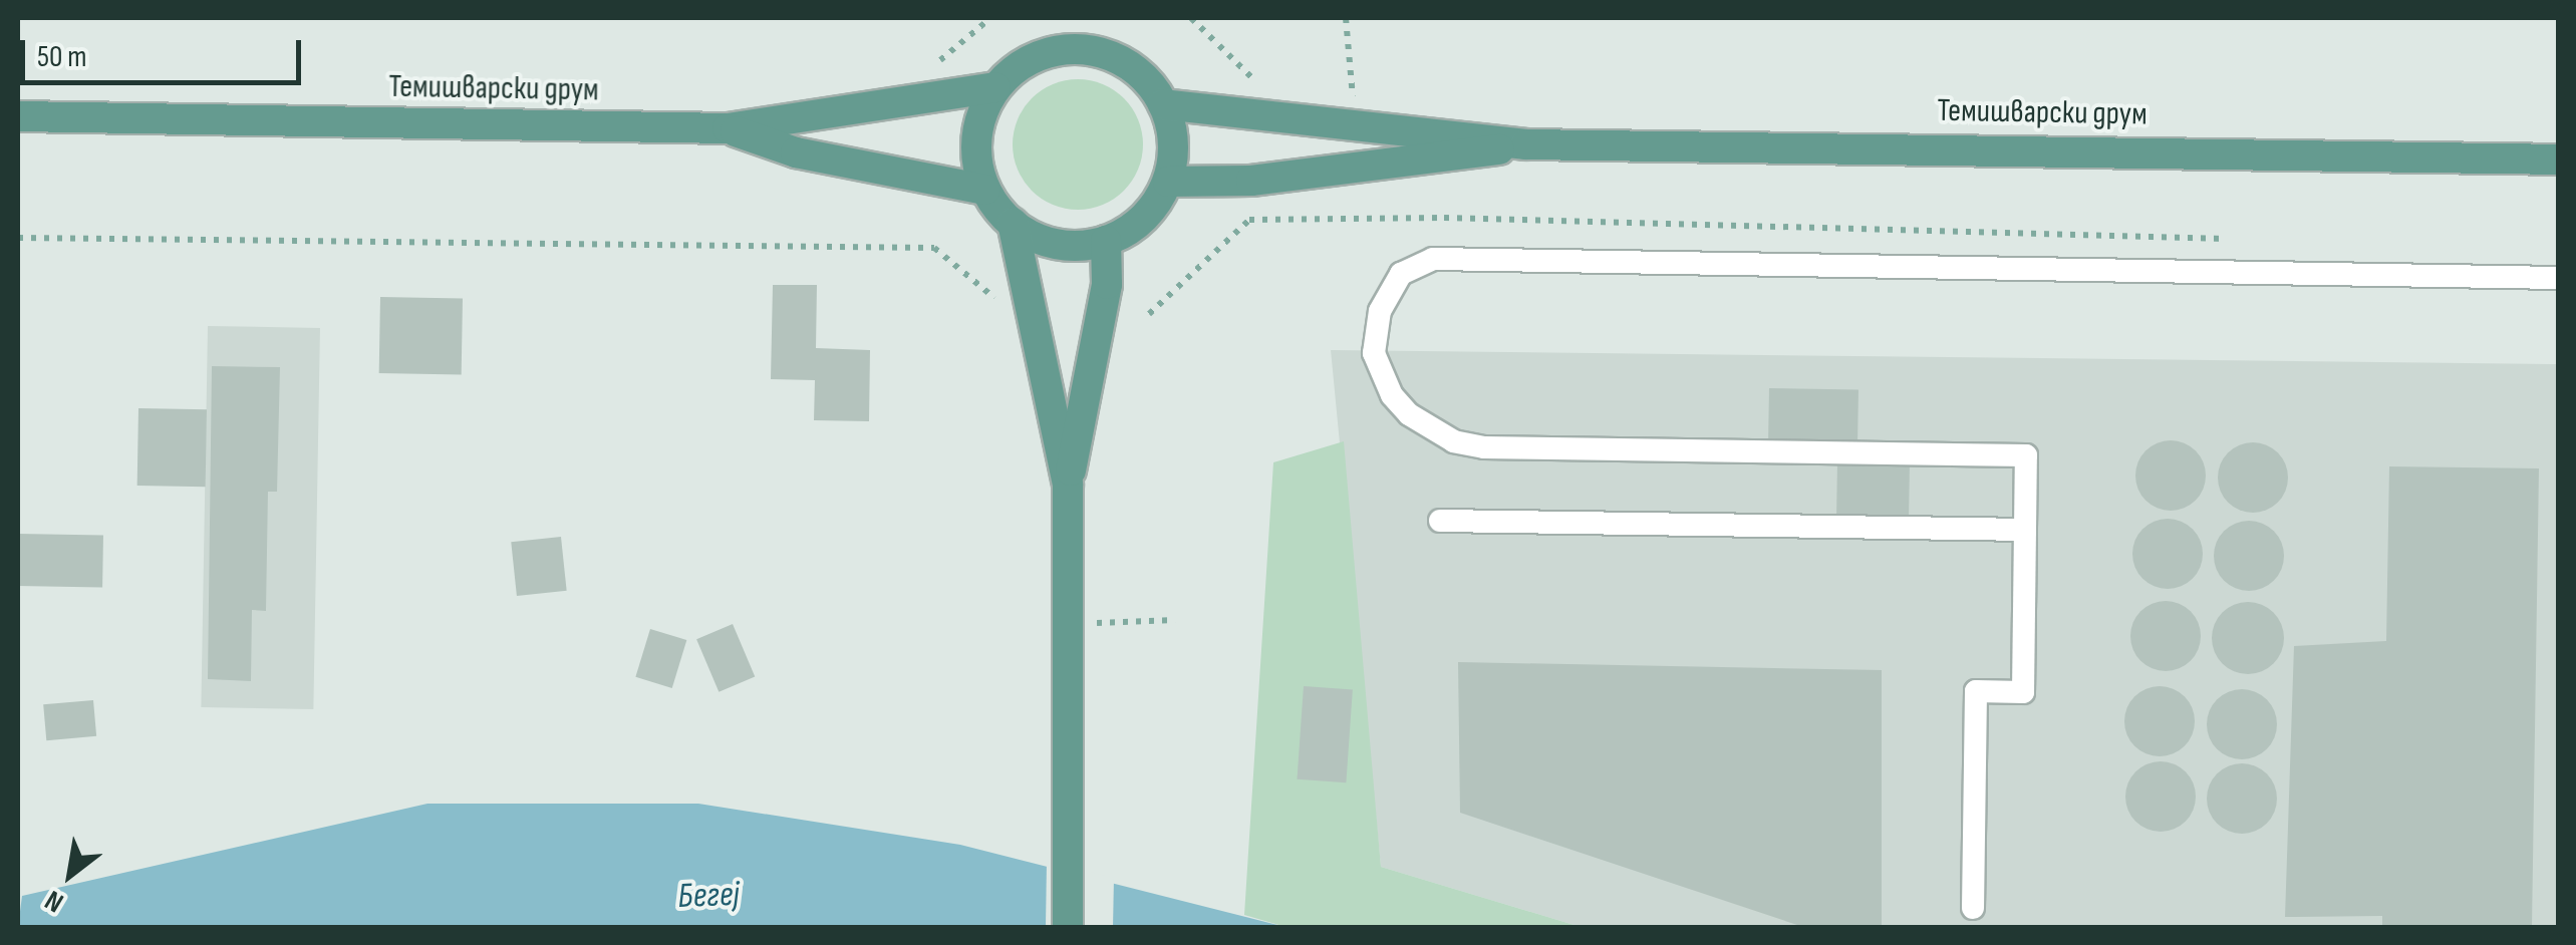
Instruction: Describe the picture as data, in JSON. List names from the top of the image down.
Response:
{
  "streets": {
    "main road": ["Темишварски друм"]
  },
  "water": ["Бегеј"],
  "scale_bar": "50 m",
  "north": "bottom left"
}
